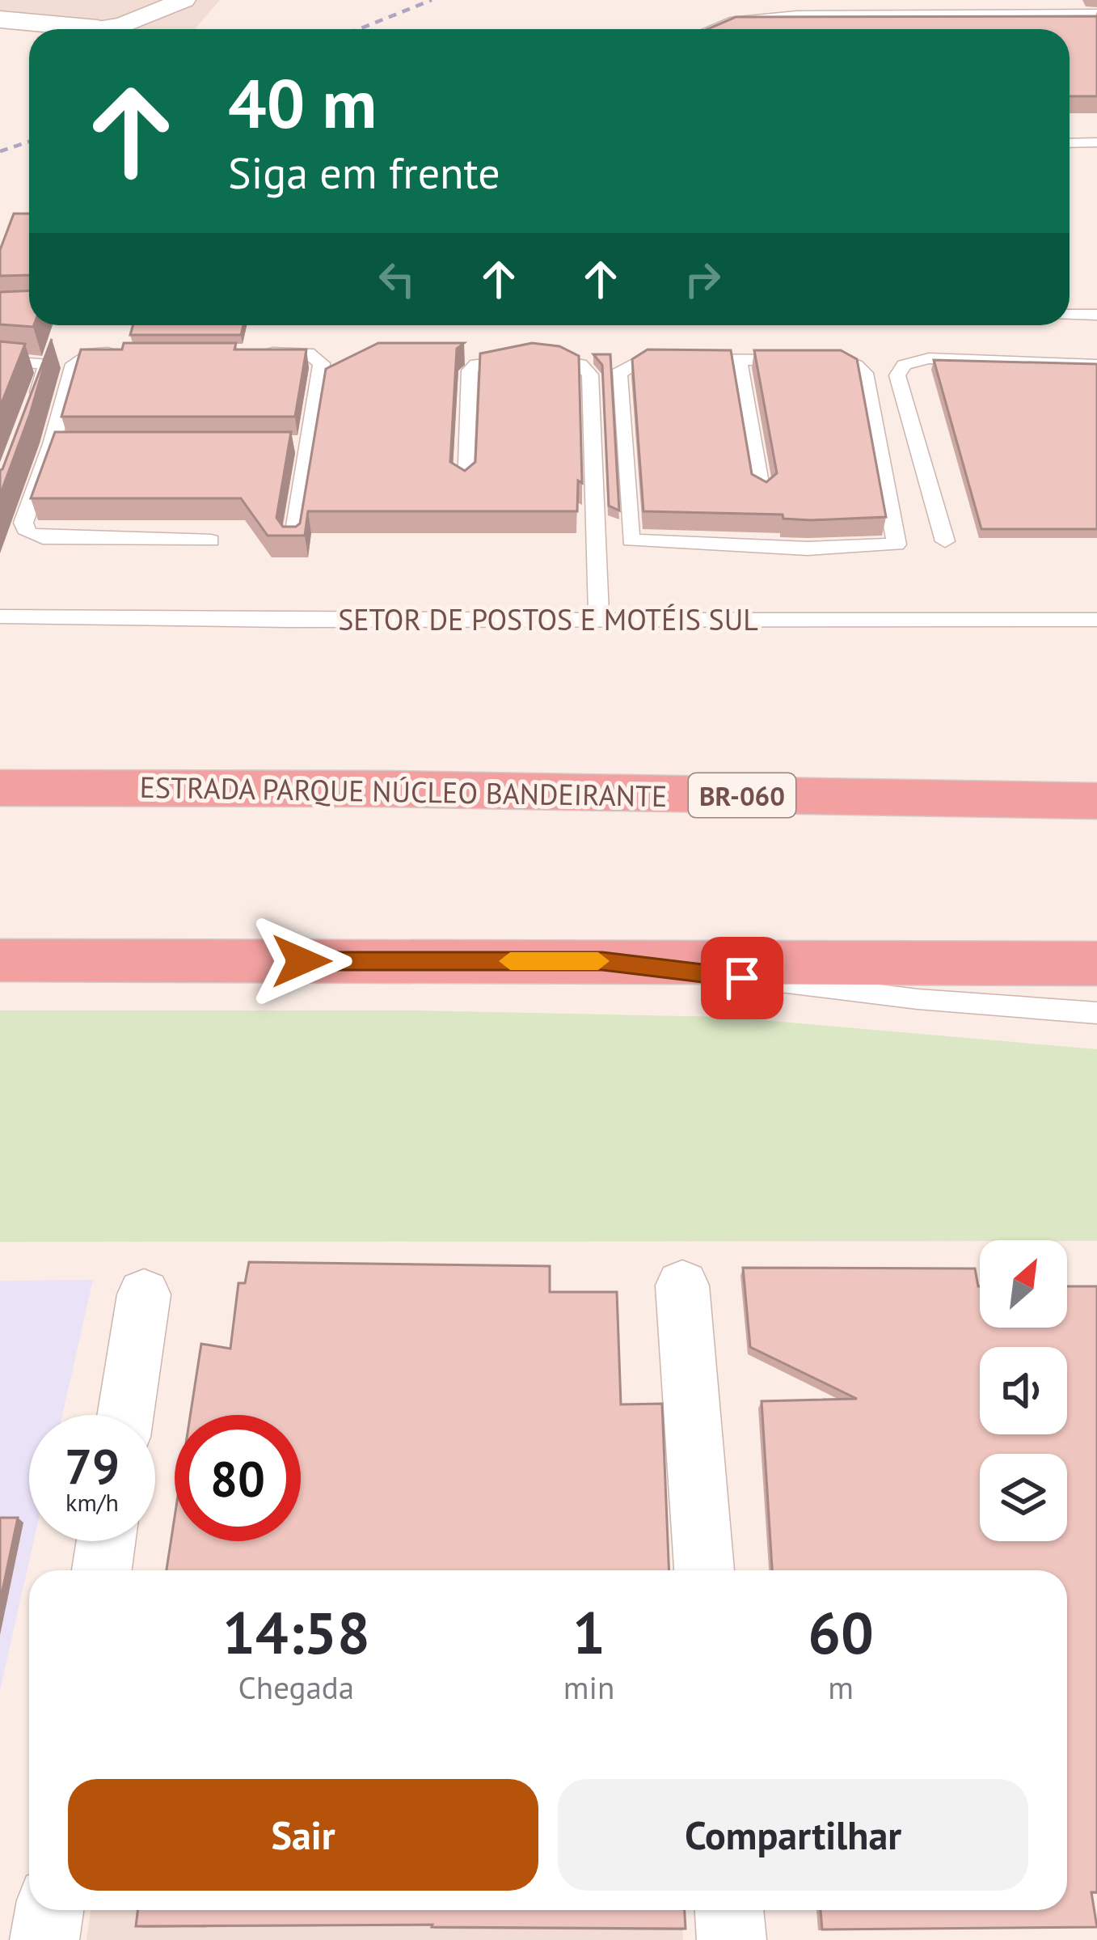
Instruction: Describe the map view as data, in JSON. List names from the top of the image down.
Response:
{
  "streets": {
    "highway": ["ESTRADA PARQUE NÚCLEO BANDEIRANTE", "BR-060"],
    "lane": ["SETOR DE POSTOS E MOTÉIS SUL"]
  },
  "north": "top right",
  "page": {
    "turn": ["40 m", "Siga em frente"],
    "speed": "79 km/h",
    "limit": "80",
    "eta": [
      "14:58",
      "Chegada",
      "1",
      "min",
      "60",
      "m"
    ],
    "buttons": ["Sair", "Compartilhar"]
  }
}
